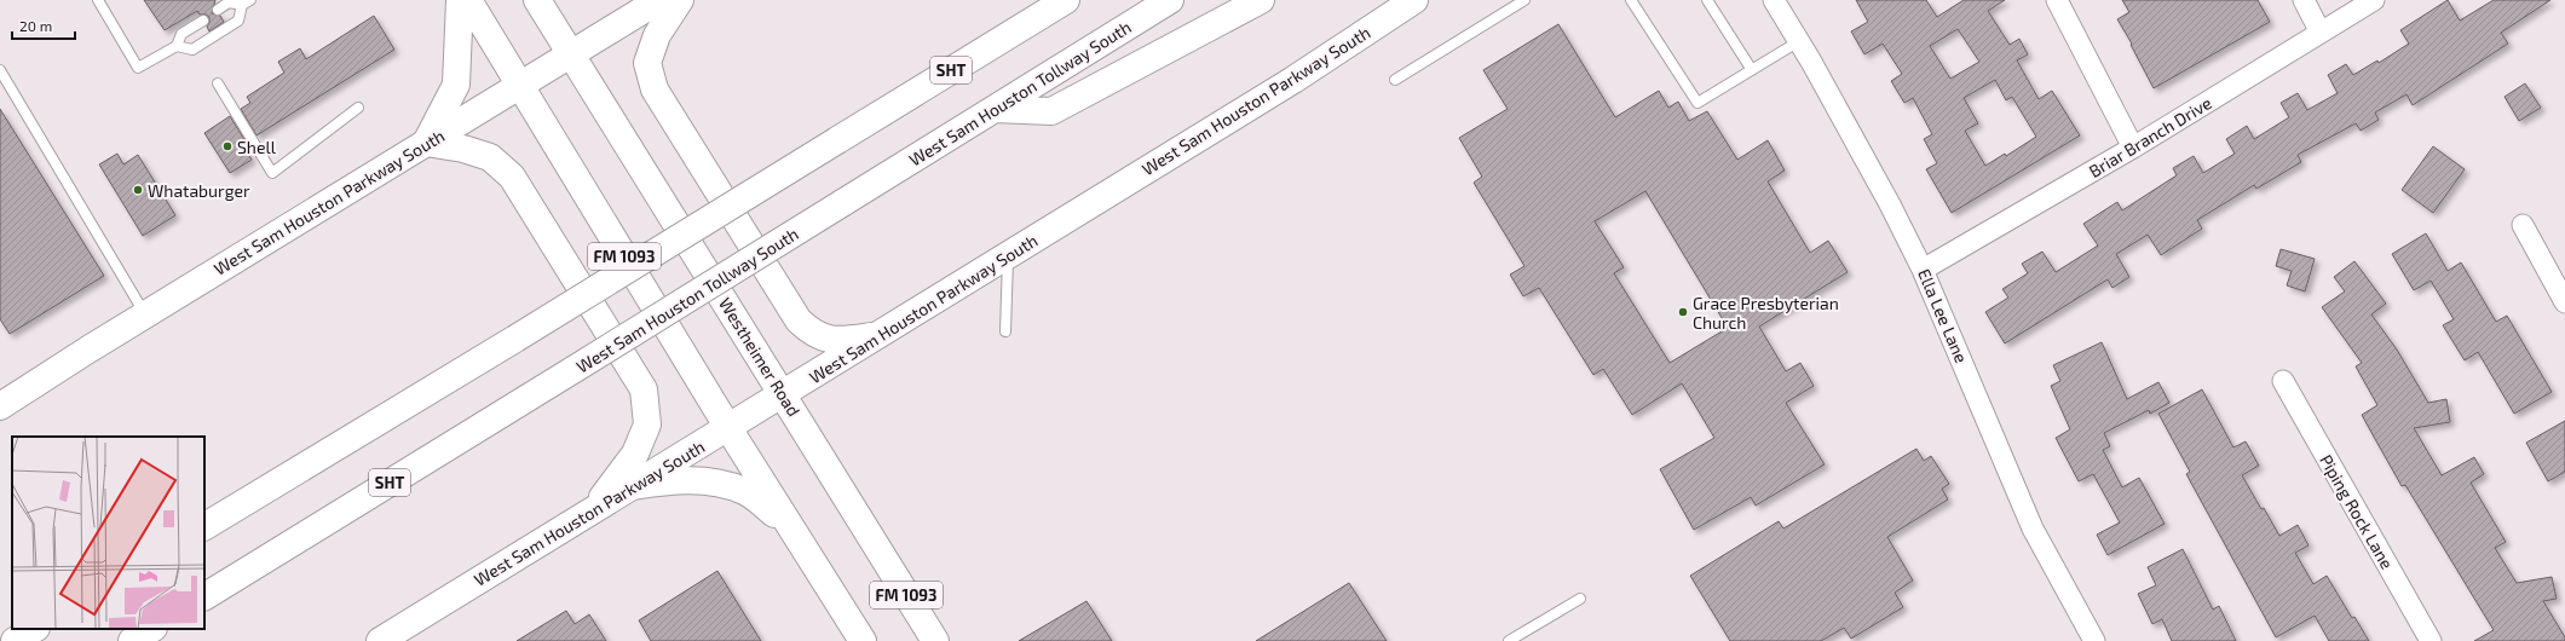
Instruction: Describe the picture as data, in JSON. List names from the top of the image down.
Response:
{
  "streets": {
    "main road": [
      "SHT",
      "West Sam Houston Tollway South",
      "West Sam Houston Parkway South",
      "FM 1093",
      "Westheimer Road"
    ],
    "street": ["Briar Branch Drive", "Ella Lee Lane", "Piping Rock Lane"]
  },
  "crossings": [
    ["West Sam Houston Parkway South", "FM 1093"],
    ["West Sam Houston Parkway South", "Westheimer Road"],
    ["Briar Branch Drive", "Ella Lee Lane"]
  ],
  "places": ["Shell", "Whataburger", "Grace Presbyterian Church"],
  "scale_bar": "20 m"
}
